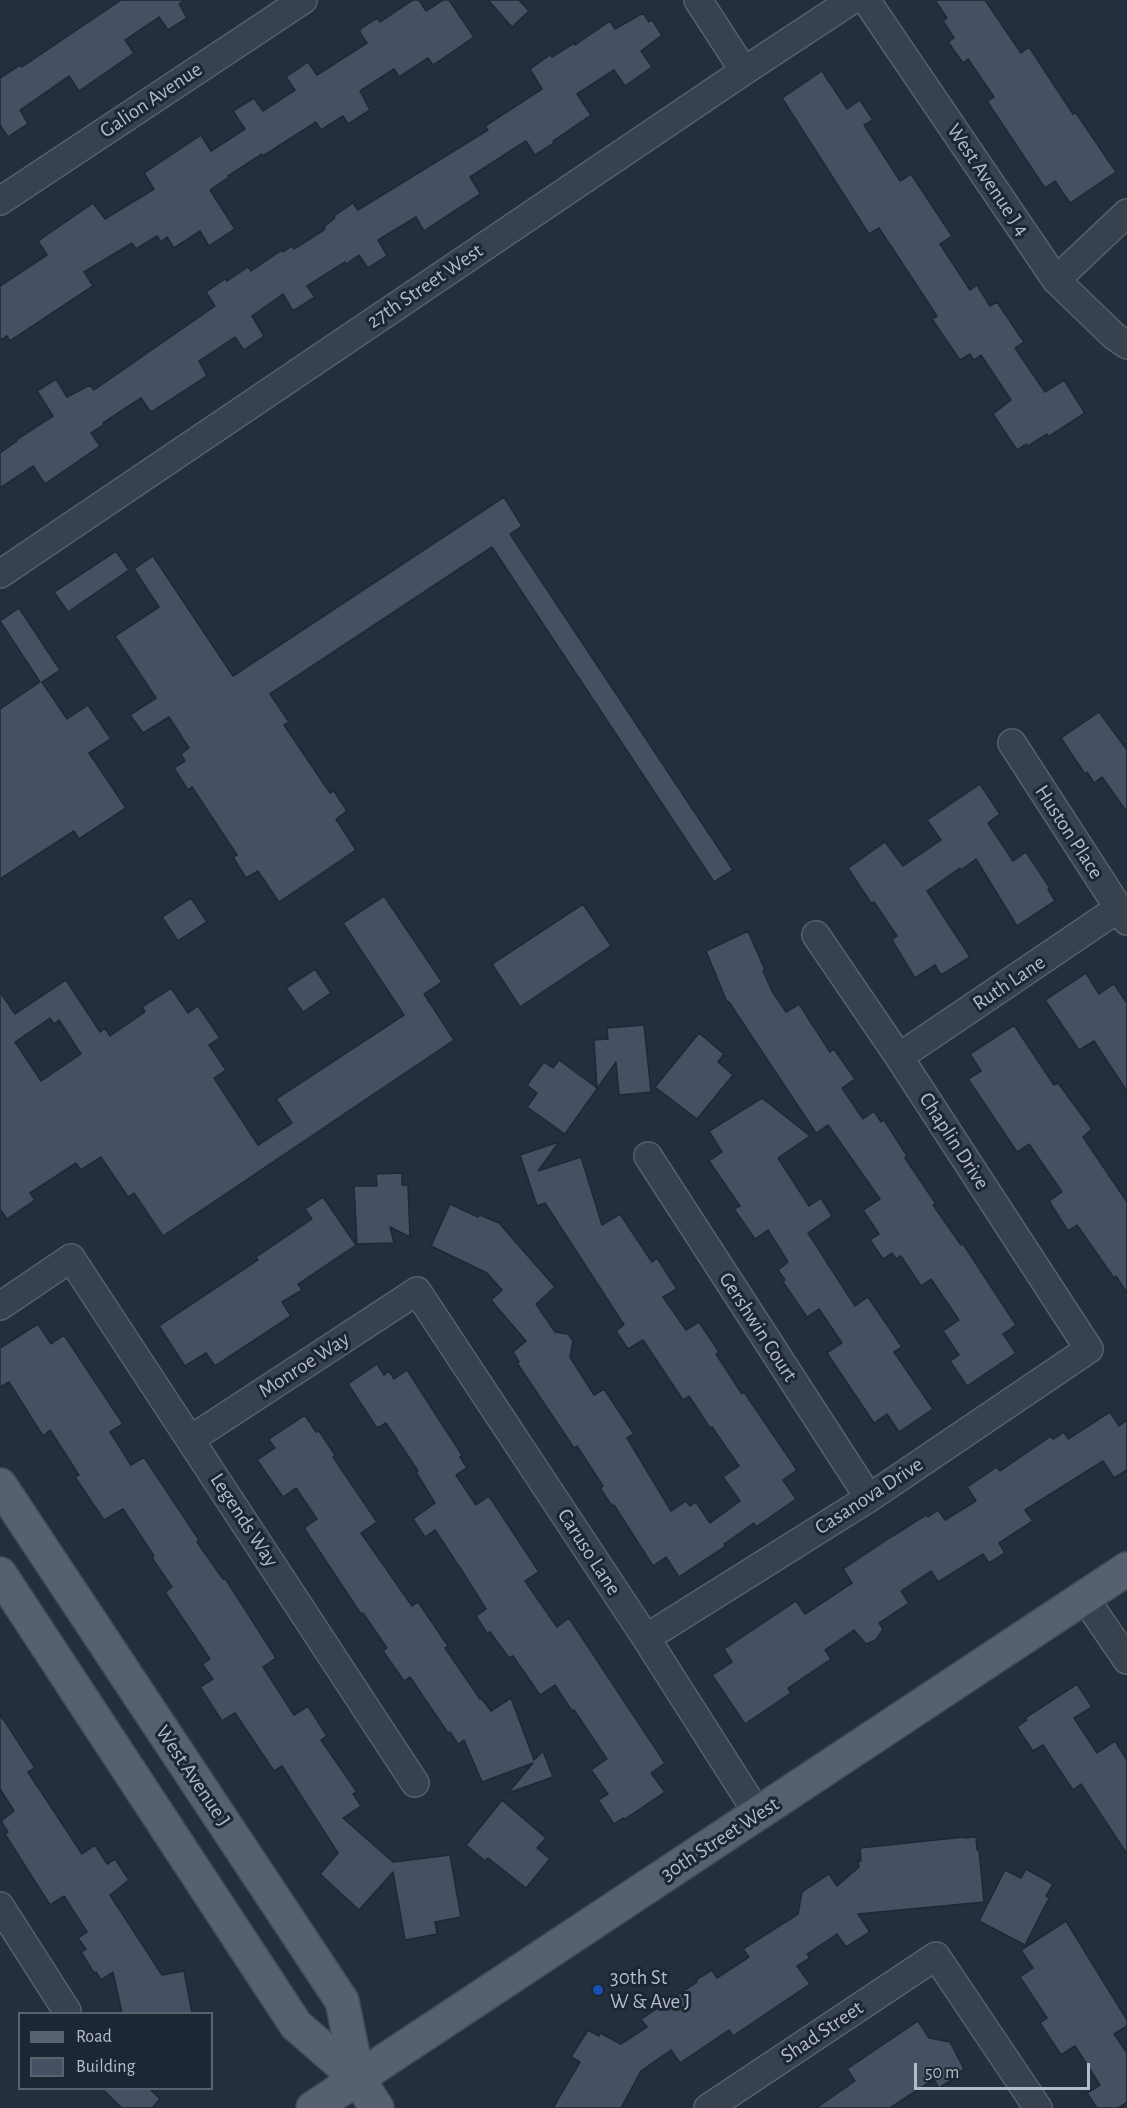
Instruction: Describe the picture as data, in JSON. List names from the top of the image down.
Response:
{
  "streets": {
    "main road": ["West Avenue J", "30th Street West"],
    "street": [
      "Galion Avenue",
      "West Avenue J 4",
      "27th Street West",
      "Huston Place",
      "Ruth Lane",
      "Chaplin Drive",
      "Gershwin Court",
      "Monroe Way",
      "Casanova Drive",
      "Legends Way",
      "Caruso Lane",
      "Shad Street"
    ]
  },
  "crossings": [
    ["Huston Place", "Ruth Lane"],
    ["Ruth Lane", "Chaplin Drive"],
    ["Chaplin Drive", "Casanova Drive"],
    ["Gershwin Court", "Casanova Drive"],
    ["Monroe Way", "Legends Way"],
    ["Monroe Way", "Caruso Lane"],
    ["Casanova Drive", "Caruso Lane"],
    ["Caruso Lane", "30th Street West"],
    ["West Avenue J", "30th Street West"]
  ],
  "places": ["30th St W & Ave J"],
  "legend": ["Road", "Building"],
  "scale_bar": "50 m"
}
